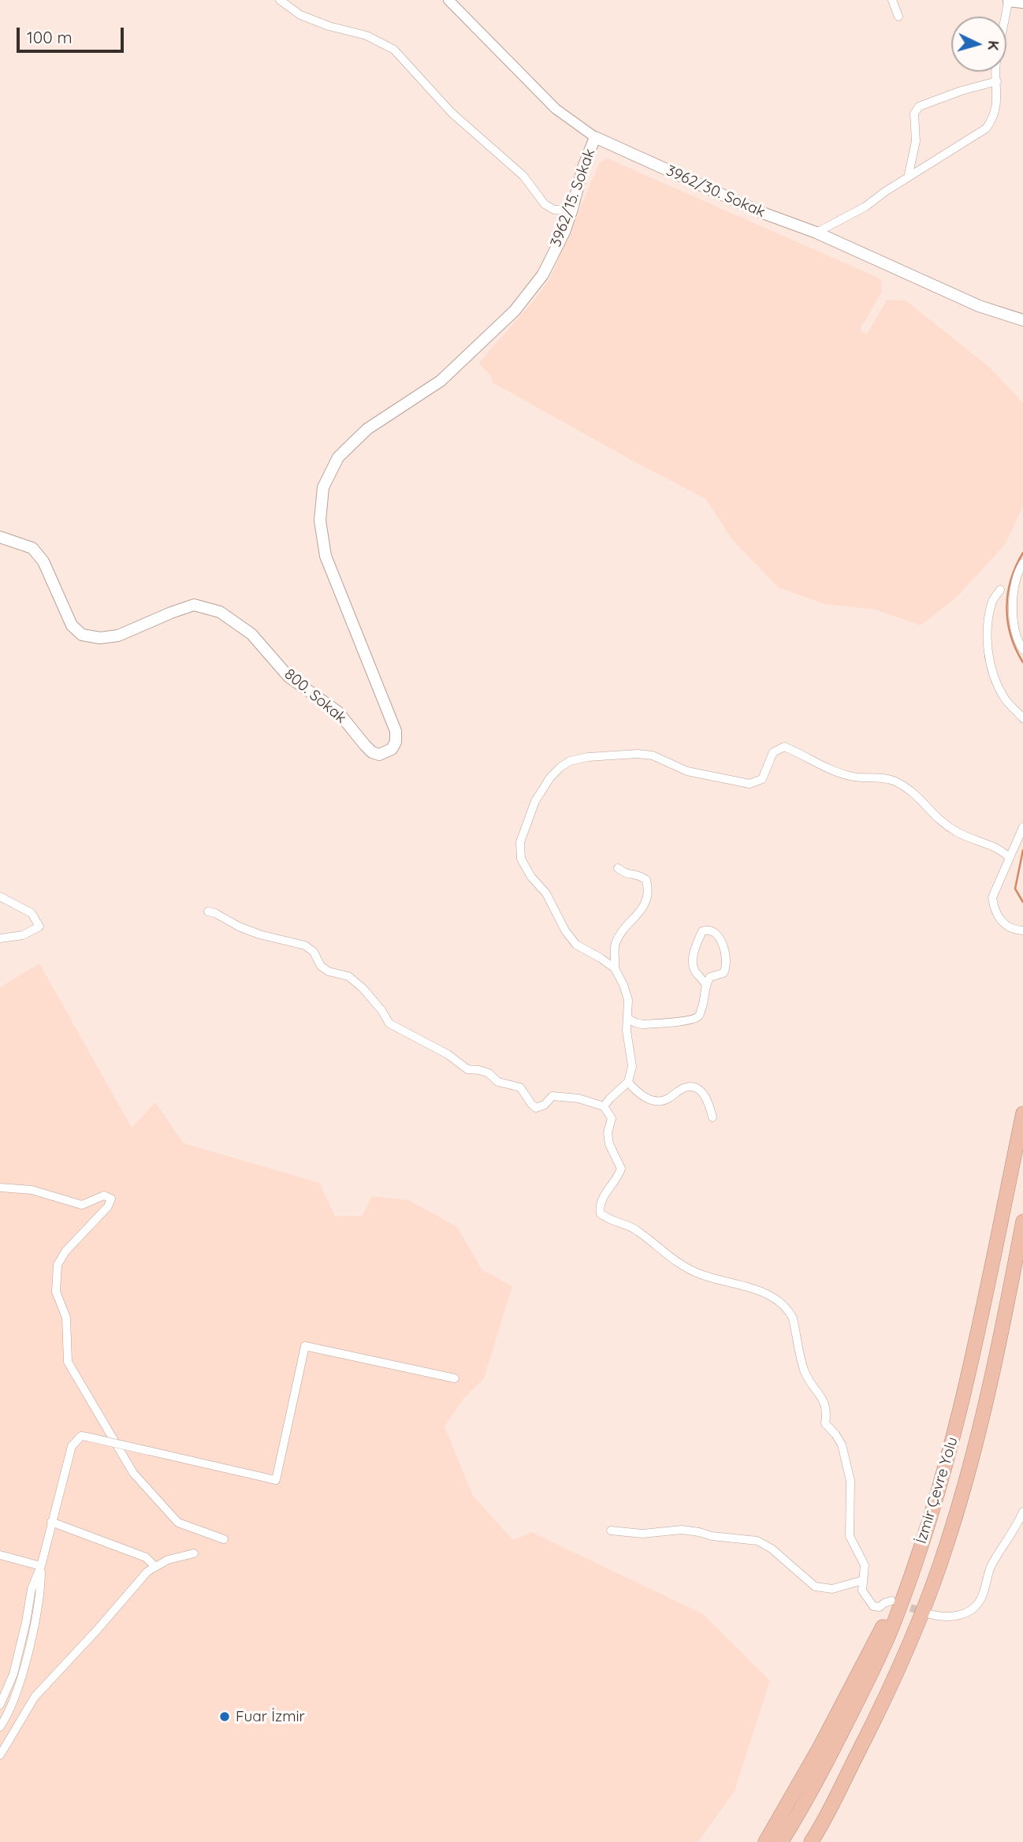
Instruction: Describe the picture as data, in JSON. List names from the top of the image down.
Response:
{
  "streets": {
    "highway": ["İzmir Çevre Yolu"],
    "main road": ["3962/30. Sokak", "3962/15. Sokak", "800. Sokak"]
  },
  "crossings": [
    ["3962/30. Sokak", "3962/15. Sokak"],
    ["3962/15. Sokak", "800. Sokak"]
  ],
  "places": ["Fuar İzmir"],
  "scale_bar": "100 m",
  "north": "right"
}
